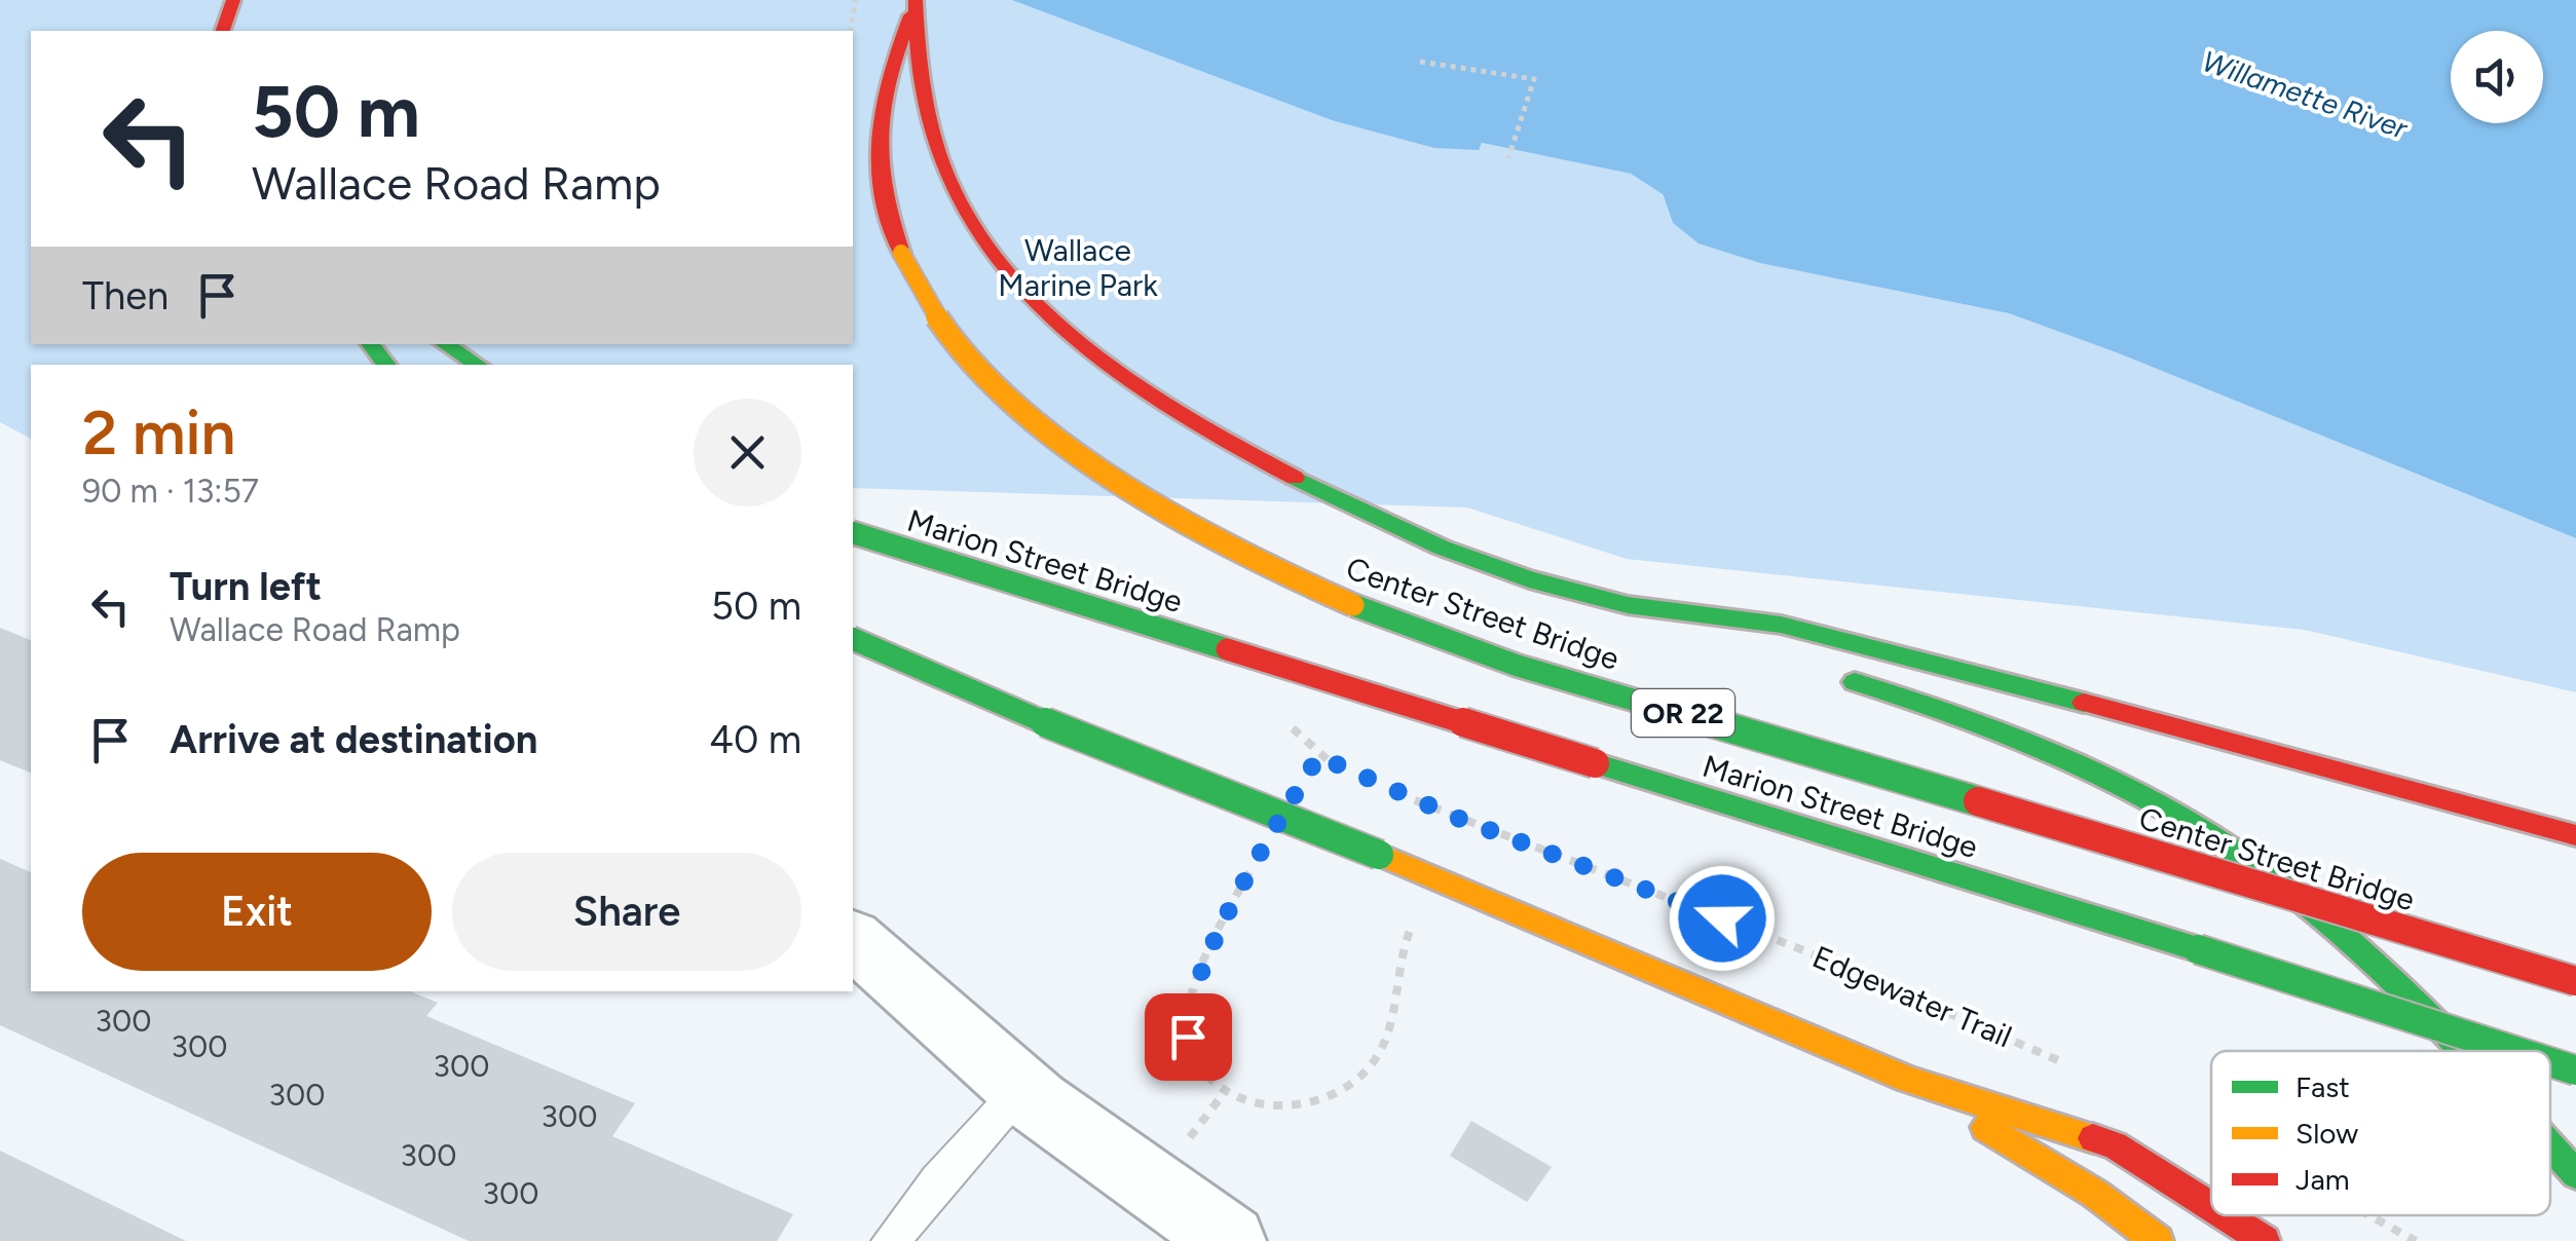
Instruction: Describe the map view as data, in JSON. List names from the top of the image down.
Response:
{
  "streets": {
    "highway": ["Marion Street Bridge", "Center Street Bridge", "OR 22"],
    "path": ["Edgewater Trail"]
  },
  "water": ["Willamette River"],
  "parks": ["Wallace Marine Park"],
  "house_numbers": [
    "300",
    "300",
    "300",
    "300",
    "300",
    "300",
    "300"
  ],
  "legend": ["Fast", "Slow", "Jam"],
  "page": {
    "turn": ["50 m", "Wallace Road Ramp"],
    "then": "Then",
    "heading": ["2 min", "90 m · 13:57"],
    "list": [
      {
        "name": "Turn left",
        "note": "Wallace Road Ramp",
        "value": "50 m"
      },
      {
        "name": "Arrive at destination",
        "value": "40 m"
      }
    ],
    "buttons": ["Exit", "Share"]
  }
}
